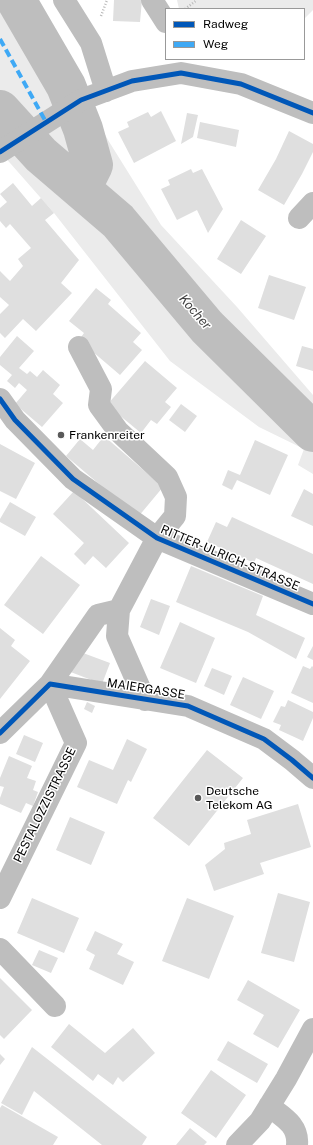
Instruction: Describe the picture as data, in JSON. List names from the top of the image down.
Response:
{
  "streets": {
    "street": ["RITTER-ULRICH-STRASSE", "MAIERGASSE", "PESTALOZZISTRASSE"]
  },
  "crossings": [
    ["MAIERGASSE", "PESTALOZZISTRASSE"]
  ],
  "water": ["Kocher"],
  "places": ["Frankenreiter", "Deutsche Telekom AG"],
  "legend": ["Radweg", "Weg"]
}
